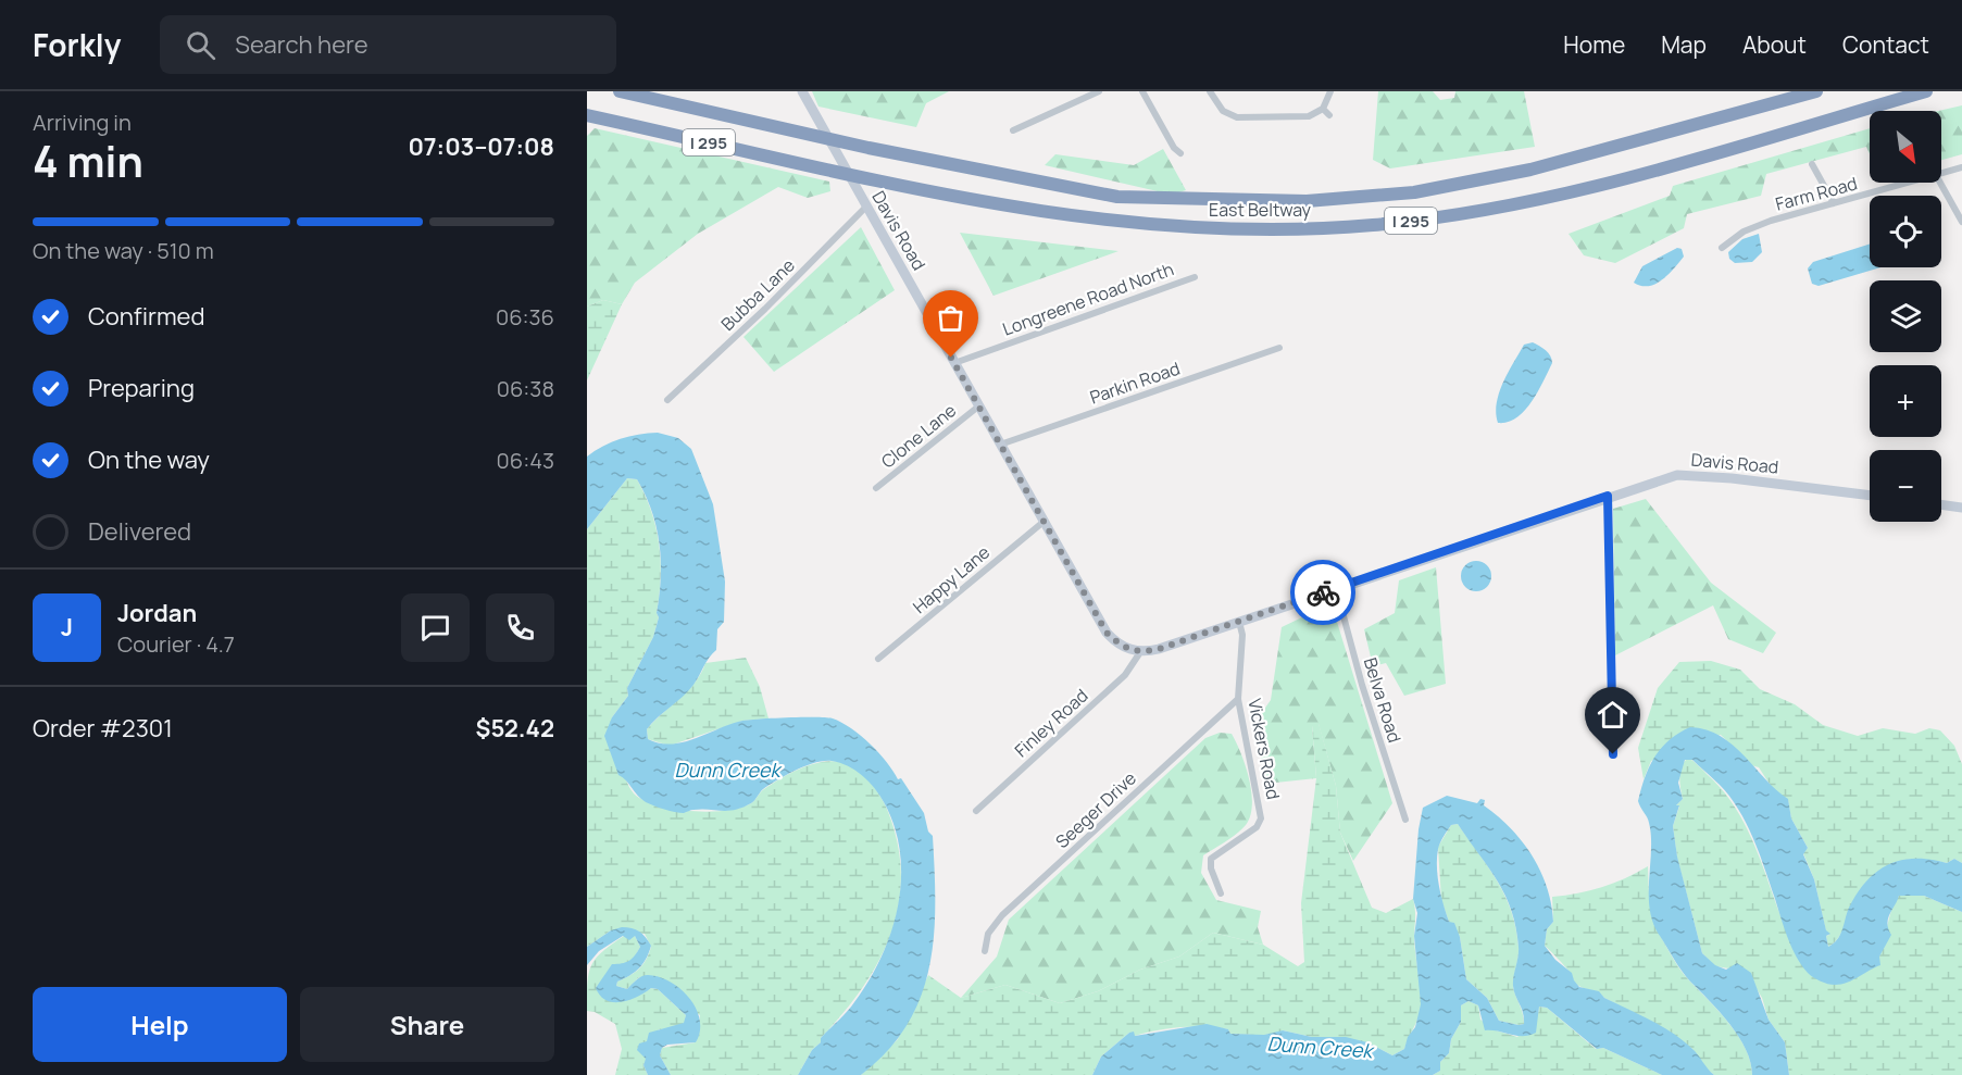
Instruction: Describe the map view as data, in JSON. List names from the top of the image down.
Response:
{
  "streets": {
    "highway": ["I 295", "East Beltway"],
    "street": [
      "Farm Road",
      "Davis Road",
      "Bubba Lane",
      "Longreene Road North",
      "Parkin Road",
      "Clone Lane",
      "Happy Lane",
      "Belva Road",
      "Finley Road",
      "Vickers Road",
      "Seeger Drive"
    ]
  },
  "crossings": [
    ["Davis Road", "Bubba Lane"],
    ["Davis Road", "Longreene Road North"],
    ["Davis Road", "Parkin Road"],
    ["Davis Road", "Clone Lane"],
    ["Davis Road", "Happy Lane"],
    ["Davis Road", "Belva Road"],
    ["Davis Road", "Finley Road"],
    ["Davis Road", "Vickers Road"],
    ["Vickers Road", "Seeger Drive"]
  ],
  "water": ["Dunn Creek"],
  "north": "bottom right",
  "page": {
    "header": "Forkly",
    "search": "Search here",
    "nav": [
      "Home",
      "Map",
      "About",
      "Contact"
    ],
    "heading": ["4 min", "Arriving in", "07:03–07:08"],
    "panel": [
      "Jordan",
      "Courier · 4.7",
      "Order #2301",
      "$52.42"
    ],
    "map_buttons": ["+", "−"],
    "bar": "On the way · 510 m",
    "list": [
      ["Confirmed", "06:36"],
      ["Preparing", "06:38"],
      ["On the way", "06:43"],
      "Delivered"
    ],
    "round": "J",
    "buttons": ["Help", "Share"]
  }
}
